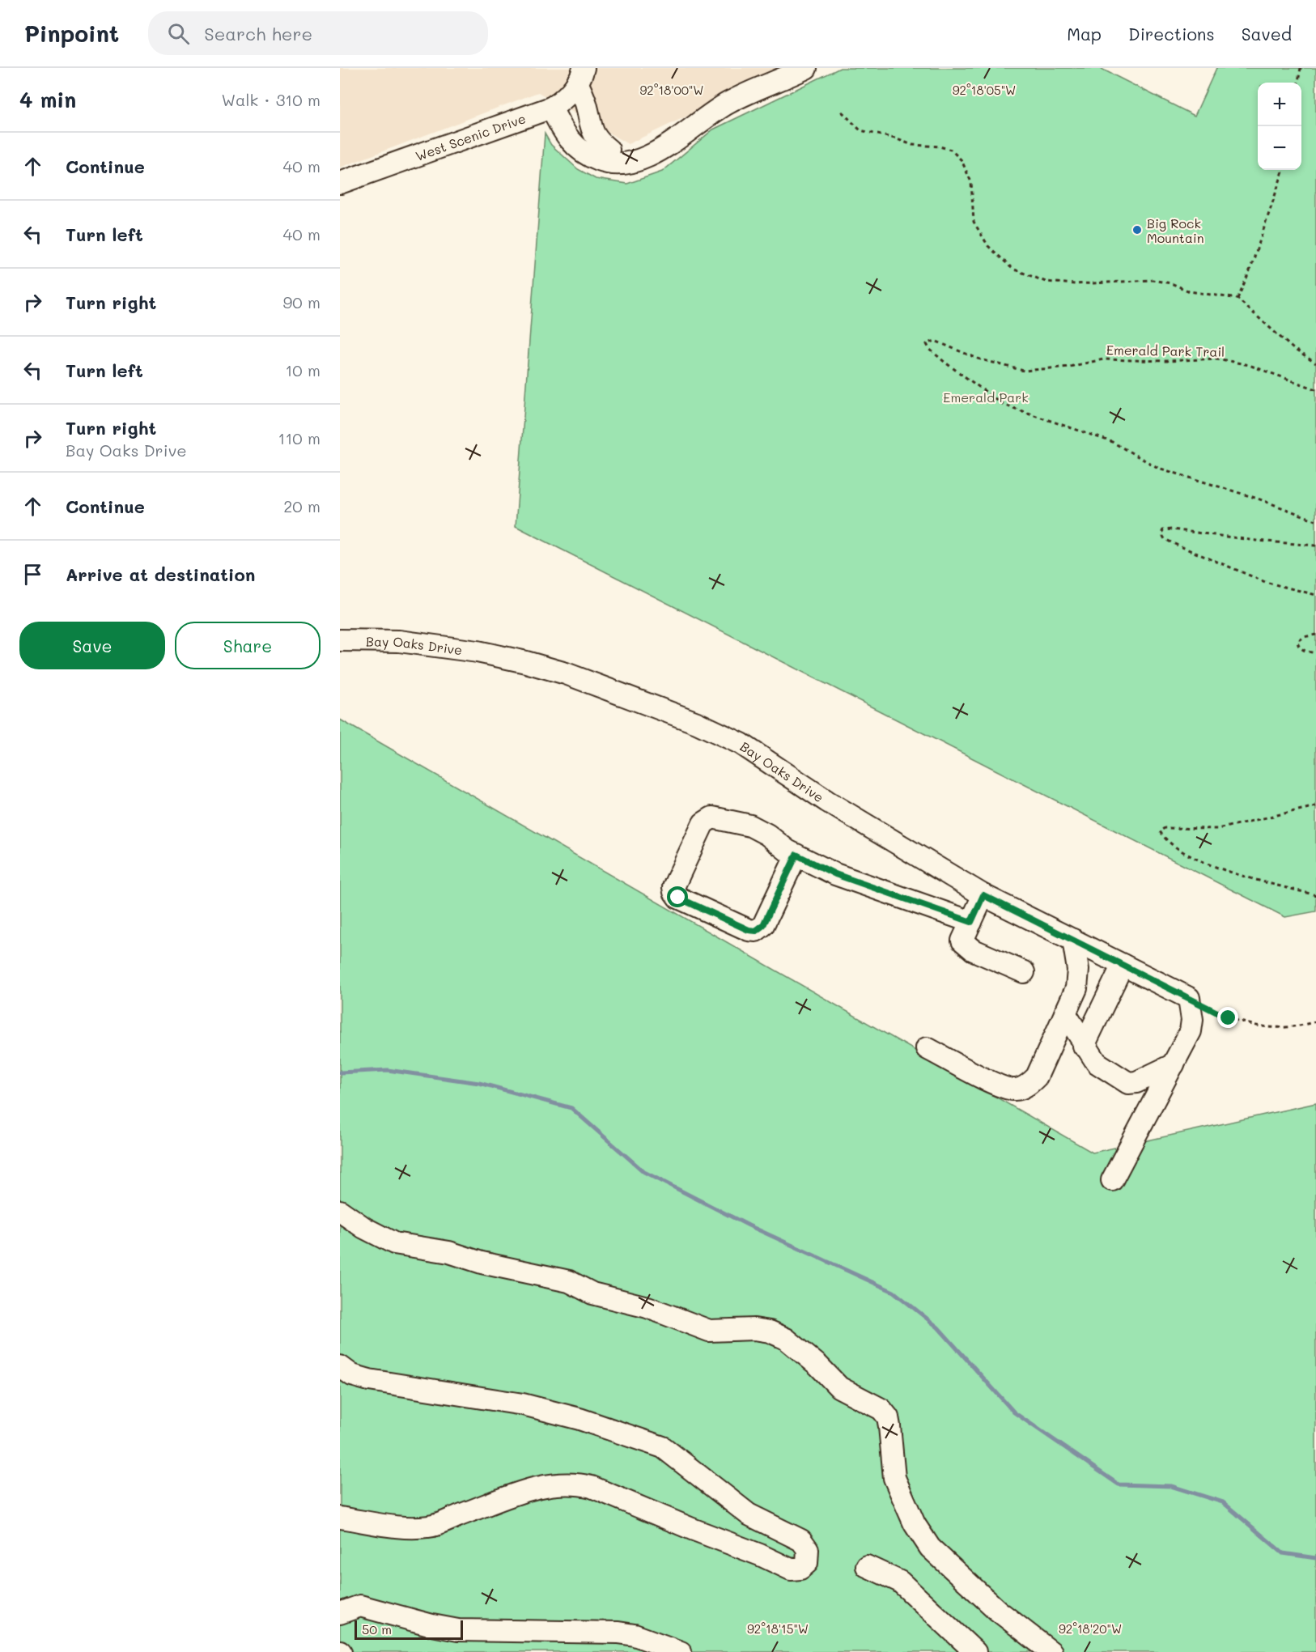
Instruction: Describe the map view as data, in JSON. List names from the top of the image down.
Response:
{
  "streets": {
    "street": ["West Scenic Drive", "Bay Oaks Drive"],
    "path": ["Emerald Park Trail"]
  },
  "parks": ["Emerald Park"],
  "places": ["Big Rock Mountain"],
  "scale_bar": "50 m",
  "page": {
    "header": "Pinpoint",
    "search": "Search here",
    "nav": ["Map", "Directions", "Saved"],
    "heading": ["4 min", "Walk · 310 m"],
    "map_buttons": ["+", "−"],
    "list": [
      ["Continue", "40 m"],
      ["Turn left", "40 m"],
      ["Turn right", "90 m"],
      ["Turn left", "10 m"],
      ["Turn right", "Bay Oaks Drive", "110 m"],
      ["Continue", "20 m"],
      "Arrive at destination"
    ],
    "buttons": ["Save", "Share"],
    "scale": "50 m"
  },
  "coordinates": [
    "92°18'00\"W",
    "92°18'05\"W",
    "92°18'15\"W",
    "92°18'20\"W"
  ]
}
